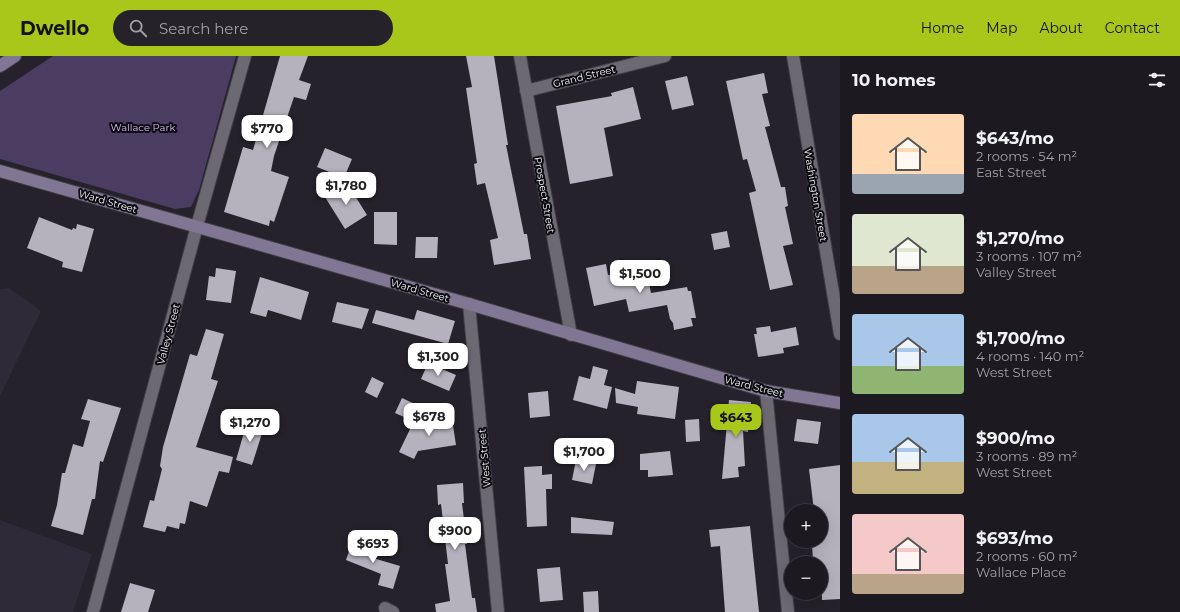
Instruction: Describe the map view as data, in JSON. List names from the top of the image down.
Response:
{
  "streets": {
    "street": [
      "Grand Street",
      "Prospect Street",
      "Washington Street",
      "Ward Street",
      "Valley Street",
      "West Street"
    ]
  },
  "crossings": [
    ["Grand Street", "Prospect Street"],
    ["Prospect Street", "Ward Street"],
    ["Ward Street", "Valley Street"],
    ["Ward Street", "West Street"]
  ],
  "parks": ["Wallace Park"],
  "page": {
    "header": "Dwello",
    "search": "Search here",
    "nav": [
      "Home",
      "Map",
      "About",
      "Contact"
    ],
    "heading": "10 homes",
    "list": [
      {
        "name": "$643/mo",
        "note": "2 rooms · 54 m² · East Street"
      },
      {
        "name": "$1,270/mo",
        "note": "3 rooms · 107 m² · Valley Street"
      },
      {
        "name": "$1,700/mo",
        "note": "4 rooms · 140 m² · West Street"
      },
      {
        "name": "$900/mo",
        "note": "3 rooms · 89 m² · West Street"
      },
      {
        "name": "$693/mo",
        "note": "2 rooms · 60 m² · Wallace Place"
      }
    ],
    "price": [
      "$770",
      "$1,780",
      "$1,500",
      "$1,300",
      "$678",
      "$643",
      "$1,270",
      "$1,700",
      "$900",
      "$693"
    ],
    "map_buttons": ["+", "−"]
  }
}
